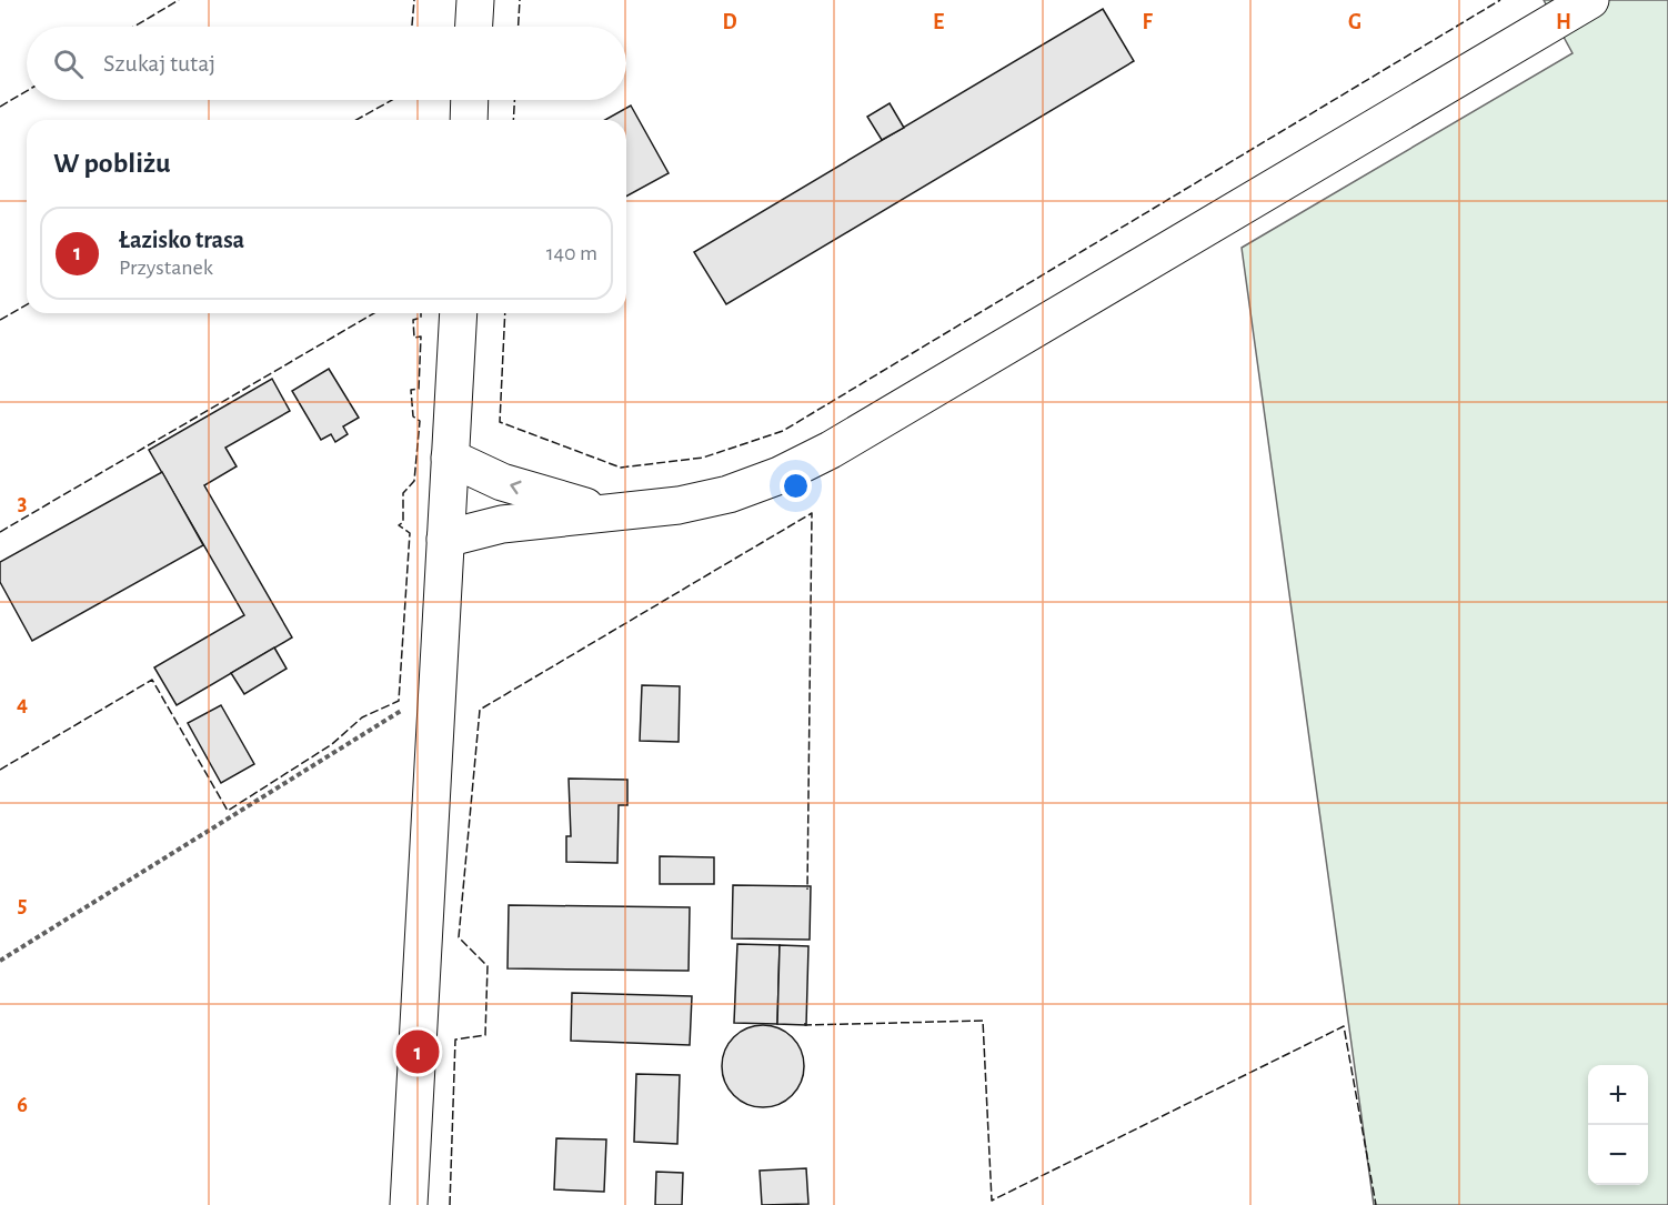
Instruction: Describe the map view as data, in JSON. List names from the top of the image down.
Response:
{
  "page": {
    "search": "Szukaj tutaj",
    "heading": "W pobliżu",
    "list": [
      {
        "mark": "1",
        "name": "Łazisko trasa",
        "note": "Przystanek",
        "value": "140 m"
      }
    ],
    "pins": "1",
    "map_buttons": ["+", "−"]
  },
  "grid": {
    "columns": [
      "D",
      "E",
      "F",
      "G",
      "H"
    ],
    "rows": [
      "3",
      "4",
      "5",
      "6"
    ]
  }
}
